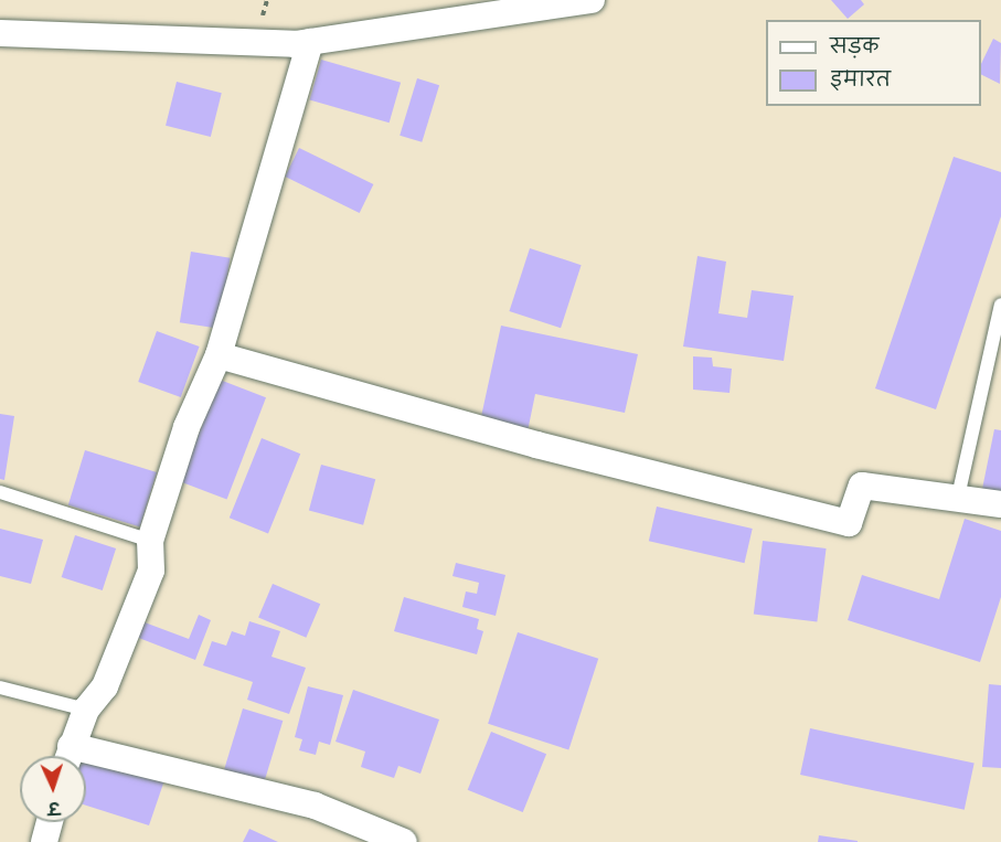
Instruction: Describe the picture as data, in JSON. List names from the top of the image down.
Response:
{
  "legend": ["सड़क", "इमारत"],
  "north": "bottom"
}
